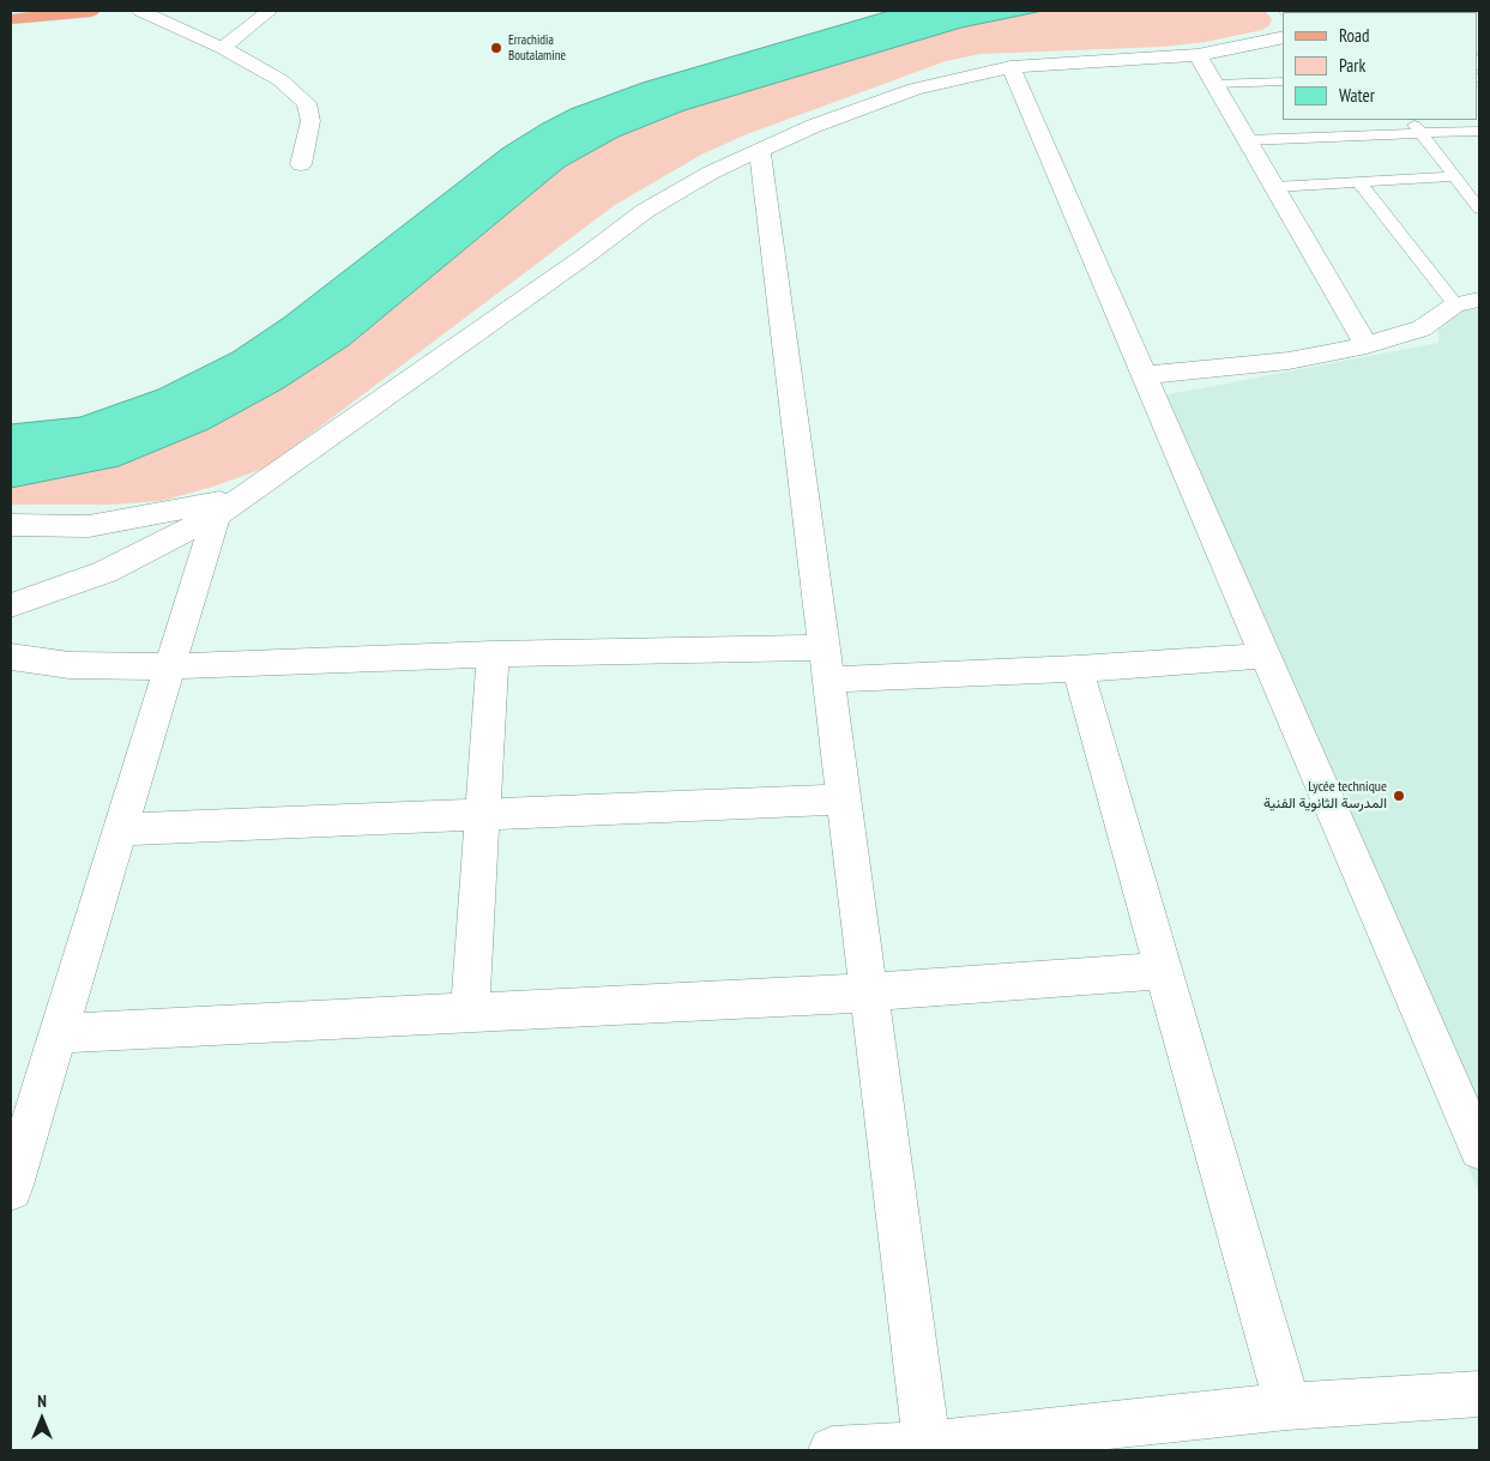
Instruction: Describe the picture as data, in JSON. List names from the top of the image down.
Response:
{
  "places": ["Errachidia Boutalamine", "Lycée technique المدرسة الثانوية الفنية"],
  "legend": ["Road", "Park", "Water"],
  "north": "top"
}
